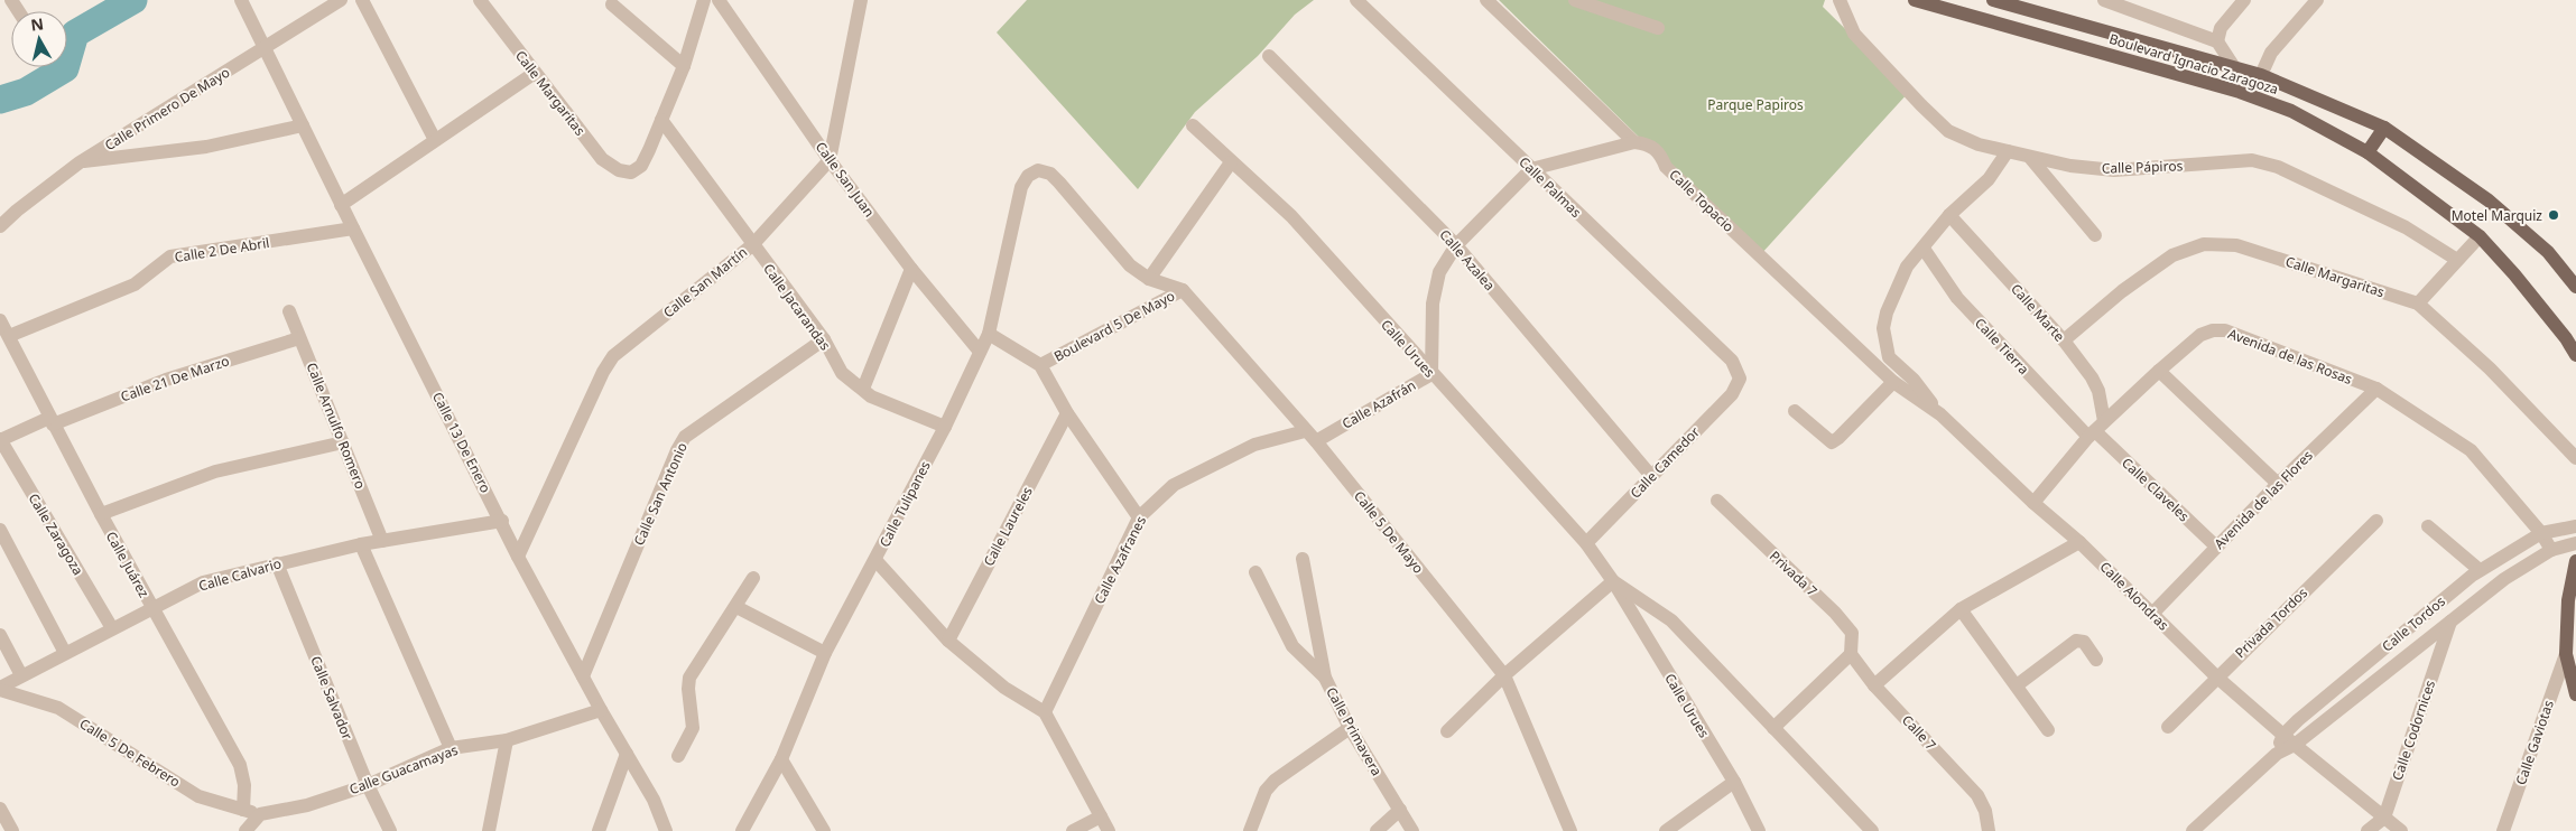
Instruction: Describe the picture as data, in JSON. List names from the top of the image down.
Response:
{
  "streets": {
    "main road": ["Boulevard Ignacio Zaragoza"],
    "street": [
      "Calle Margaritas",
      "Calle Primero De Mayo",
      "Calle Pápiros",
      "Calle San Juan",
      "Calle Palmas",
      "Calle Topacio",
      "Calle 2 De Abril",
      "Calle Azalea",
      "Calle San Martín",
      "Calle Jacarandas",
      "Calle Marte",
      "Boulevard 5 De Mayo",
      "Calle Tierra",
      "Calle Urues",
      "Avenida de las Rosas",
      "Calle 21 De Marzo",
      "Calle Azafrán",
      "Calle Arnulfo Romero",
      "Calle 13 De Enero",
      "Calle Camedor",
      "Calle Claveles",
      "Calle San Antonio",
      "Avenida de las Flores",
      "Calle Tulipanes",
      "Calle Laureles",
      "Calle 5 De Mayo",
      "Calle Zaragoza",
      "Calle Azafranes",
      "Calle Juárez",
      "Privada 7",
      "Calle Calvario",
      "Calle Alondras",
      "Privada Tordos",
      "Calle Tordos",
      "Calle Salvador",
      "Calle Codornices",
      "Calle Primavera",
      "Calle 7",
      "Calle Gaviotas",
      "Calle 5 De Febrero",
      "Calle Guacamayas"
    ]
  },
  "crossings": [
    ["Calle Margaritas", "Calle Jacarandas"],
    ["Calle Margaritas", "Calle Marte"],
    ["Calle Primero De Mayo", "Calle 13 De Enero"],
    ["Calle San Juan", "Calle San Martín"],
    ["Calle San Juan", "Calle Tulipanes"],
    ["Calle Palmas", "Calle Azafrán"],
    ["Calle Palmas", "Calle Camedor"],
    ["Calle Topacio", "Calle Alondras"],
    ["Calle 2 De Abril", "Calle 13 De Enero"],
    ["Calle 2 De Abril", "Calle Juárez"],
    ["Calle Azalea", "Calle Azafrán"],
    ["Calle Azalea", "Calle Camedor"],
    ["Calle San Martín", "Calle Jacarandas"],
    ["Calle San Martín", "Calle 13 De Enero"],
    ["Calle Jacarandas", "Calle San Antonio"],
    ["Calle Jacarandas", "Calle Tulipanes"],
    ["Calle Marte", "Calle Tierra"],
    ["Calle Marte", "Avenida de las Rosas"],
    ["Calle Marte", "Calle Claveles"],
    ["Boulevard 5 De Mayo", "Calle Tulipanes"],
    ["Boulevard 5 De Mayo", "Calle 5 De Mayo"],
    ["Calle Tierra", "Avenida de las Rosas"],
    ["Calle Tierra", "Calle Claveles"],
    ["Calle Urues", "Calle Azafrán"],
    ["Calle Urues", "Calle Camedor"],
    ["Avenida de las Rosas", "Calle Claveles"],
    ["Avenida de las Rosas", "Avenida de las Flores"],
    ["Avenida de las Rosas", "Calle Alondras"],
    ["Avenida de las Rosas", "Calle Tordos"],
    ["Calle 21 De Marzo", "Calle Arnulfo Romero"],
    ["Calle 21 De Marzo", "Calle Zaragoza"],
    ["Calle 21 De Marzo", "Calle Juárez"],
    ["Calle Azafrán", "Calle 5 De Mayo"],
    ["Calle Arnulfo Romero", "Calle Calvario"],
    ["Calle 13 De Enero", "Calle San Antonio"],
    ["Calle 13 De Enero", "Calle Calvario"],
    ["Calle 13 De Enero", "Calle Guacamayas"],
    ["Calle Claveles", "Avenida de las Flores"],
    ["Avenida de las Flores", "Calle Alondras"],
    ["Calle 5 De Mayo", "Calle Azafranes"],
    ["Calle Zaragoza", "Calle Calvario"],
    ["Calle Juárez", "Calle Calvario"],
    ["Calle Juárez", "Calle 5 De Febrero"],
    ["Privada 7", "Calle 7"],
    ["Calle Calvario", "Calle Salvador"],
    ["Calle Calvario", "Calle 5 De Febrero"],
    ["Calle Alondras", "Privada Tordos"],
    ["Calle Alondras", "Calle Tordos"],
    ["Calle Alondras", "Calle Codornices"],
    ["Calle Tordos", "Calle Codornices"],
    ["Calle Salvador", "Calle Guacamayas"],
    ["Calle 5 De Febrero", "Calle Guacamayas"]
  ],
  "parks": ["Parque Papiros"],
  "places": ["Motel Marquiz"],
  "north": "top"
}
